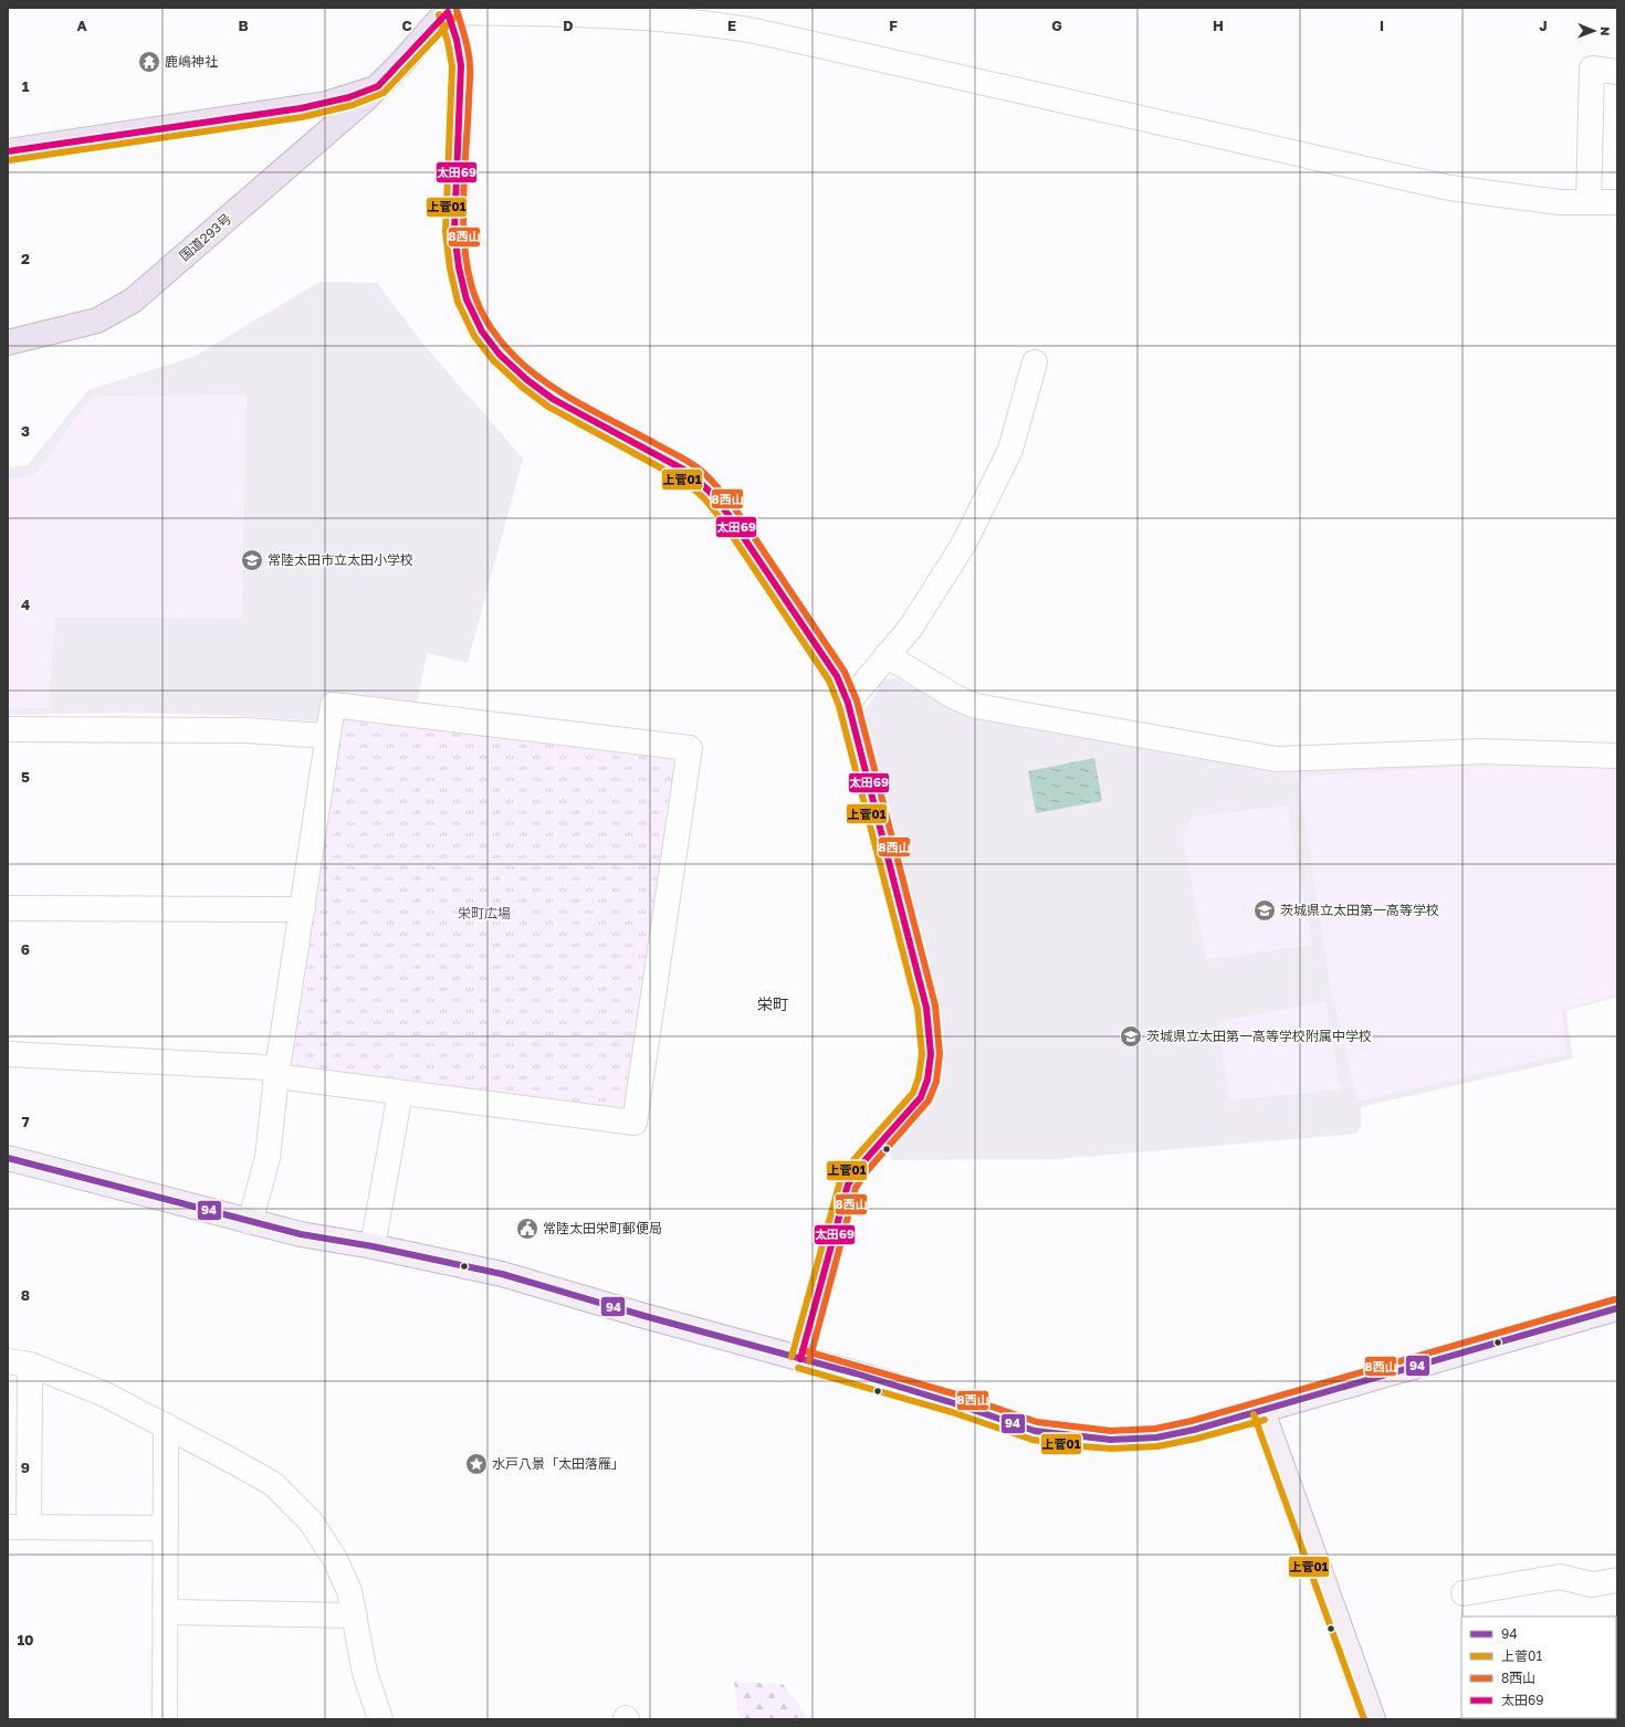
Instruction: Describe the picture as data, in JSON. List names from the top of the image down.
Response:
{
  "streets": {
    "highway": ["国道293号"]
  },
  "districts": ["栄町"],
  "parks": ["栄町広場"],
  "places": {
    "temple": ["鹿嶋神社"],
    "school or university": ["常陸太田市立太田小学校", "茨城県立太田第一高等学校", "茨城県立太田第一高等学校附属中学校"],
    "public building": ["常陸太田栄町郵便局"],
    "place": ["水戸八景「太田落雁」"]
  },
  "lines": [
    "transit line 8西山",
    "transit line 太田69",
    "transit line 上菅01",
    "transit line 94"
  ],
  "legend": [
    "94",
    "上菅01",
    "8西山",
    "太田69"
  ],
  "north": "right",
  "grid": {
    "columns": [
      "A",
      "B",
      "C",
      "D",
      "E",
      "F",
      "G",
      "H",
      "I",
      "J"
    ],
    "rows": [
      "1",
      "2",
      "3",
      "4",
      "5",
      "6",
      "7",
      "8",
      "9",
      "10"
    ]
  }
}
